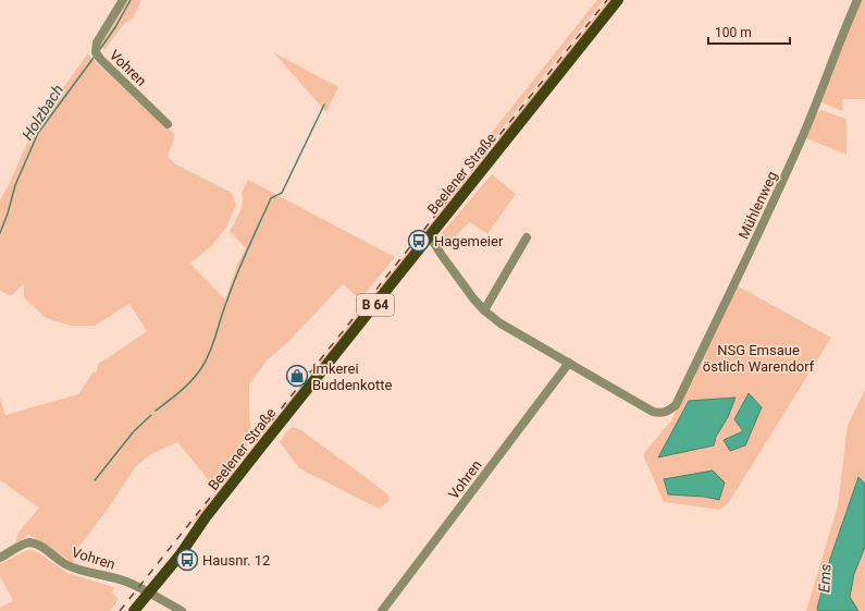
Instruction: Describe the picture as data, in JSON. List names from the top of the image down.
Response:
{
  "streets": {
    "main road": ["Beelener Straße", "B 64"],
    "street": ["Vohren", "Mühlenweg"]
  },
  "crossings": [
    ["Vohren", "Beelener Straße"],
    ["Vohren", "Mühlenweg"]
  ],
  "water": ["Holzbach", "Ems"],
  "parks": ["NSG Emsaue östlich Warendorf"],
  "places": {
    "bus stop": ["Hagemeier", "Hausnr. 12"],
    "shop": ["Imkerei Buddenkotte"]
  },
  "scale_bar": "100 m"
}
